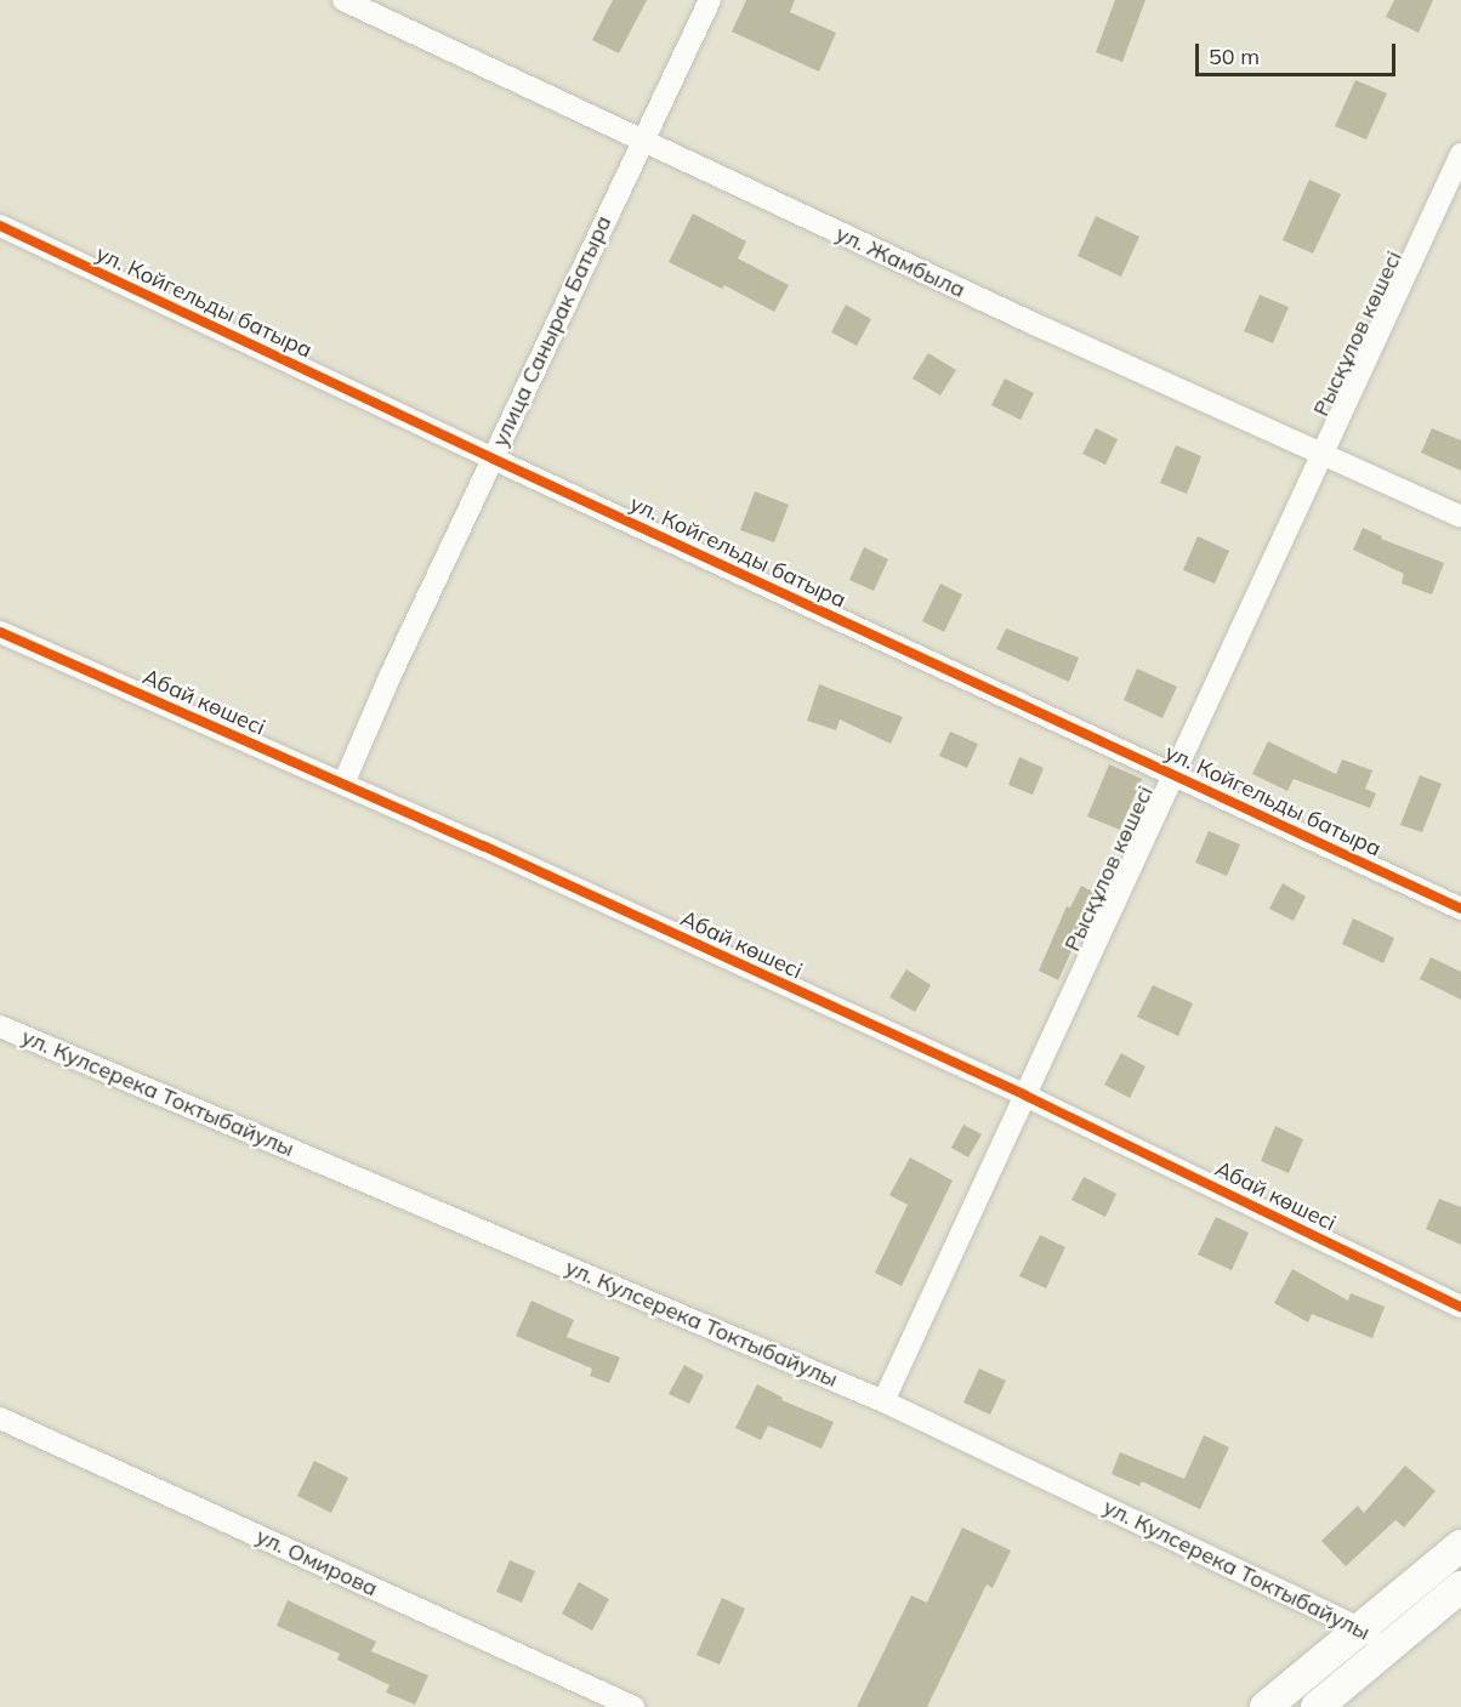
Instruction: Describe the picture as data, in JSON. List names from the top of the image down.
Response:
{
  "streets": {
    "street": [
      "ул. Жамбыла",
      "ул. Койгельды батыра",
      "улица Санырак Батыра",
      "Рысқұлов көшесі",
      "Абай көшесі",
      "ул. Кулсерека Токтыбайулы",
      "ул. Омирова"
    ]
  },
  "crossings": [
    ["ул. Жамбыла", "улица Санырак Батыра"],
    ["ул. Жамбыла", "Рысқұлов көшесі"],
    ["ул. Койгельды батыра", "улица Санырак Батыра"],
    ["ул. Койгельды батыра", "Рысқұлов көшесі"],
    ["улица Санырак Батыра", "Абай көшесі"],
    ["Рысқұлов көшесі", "Абай көшесі"],
    ["Рысқұлов көшесі", "ул. Кулсерека Токтыбайулы"]
  ],
  "scale_bar": "50 m"
}
